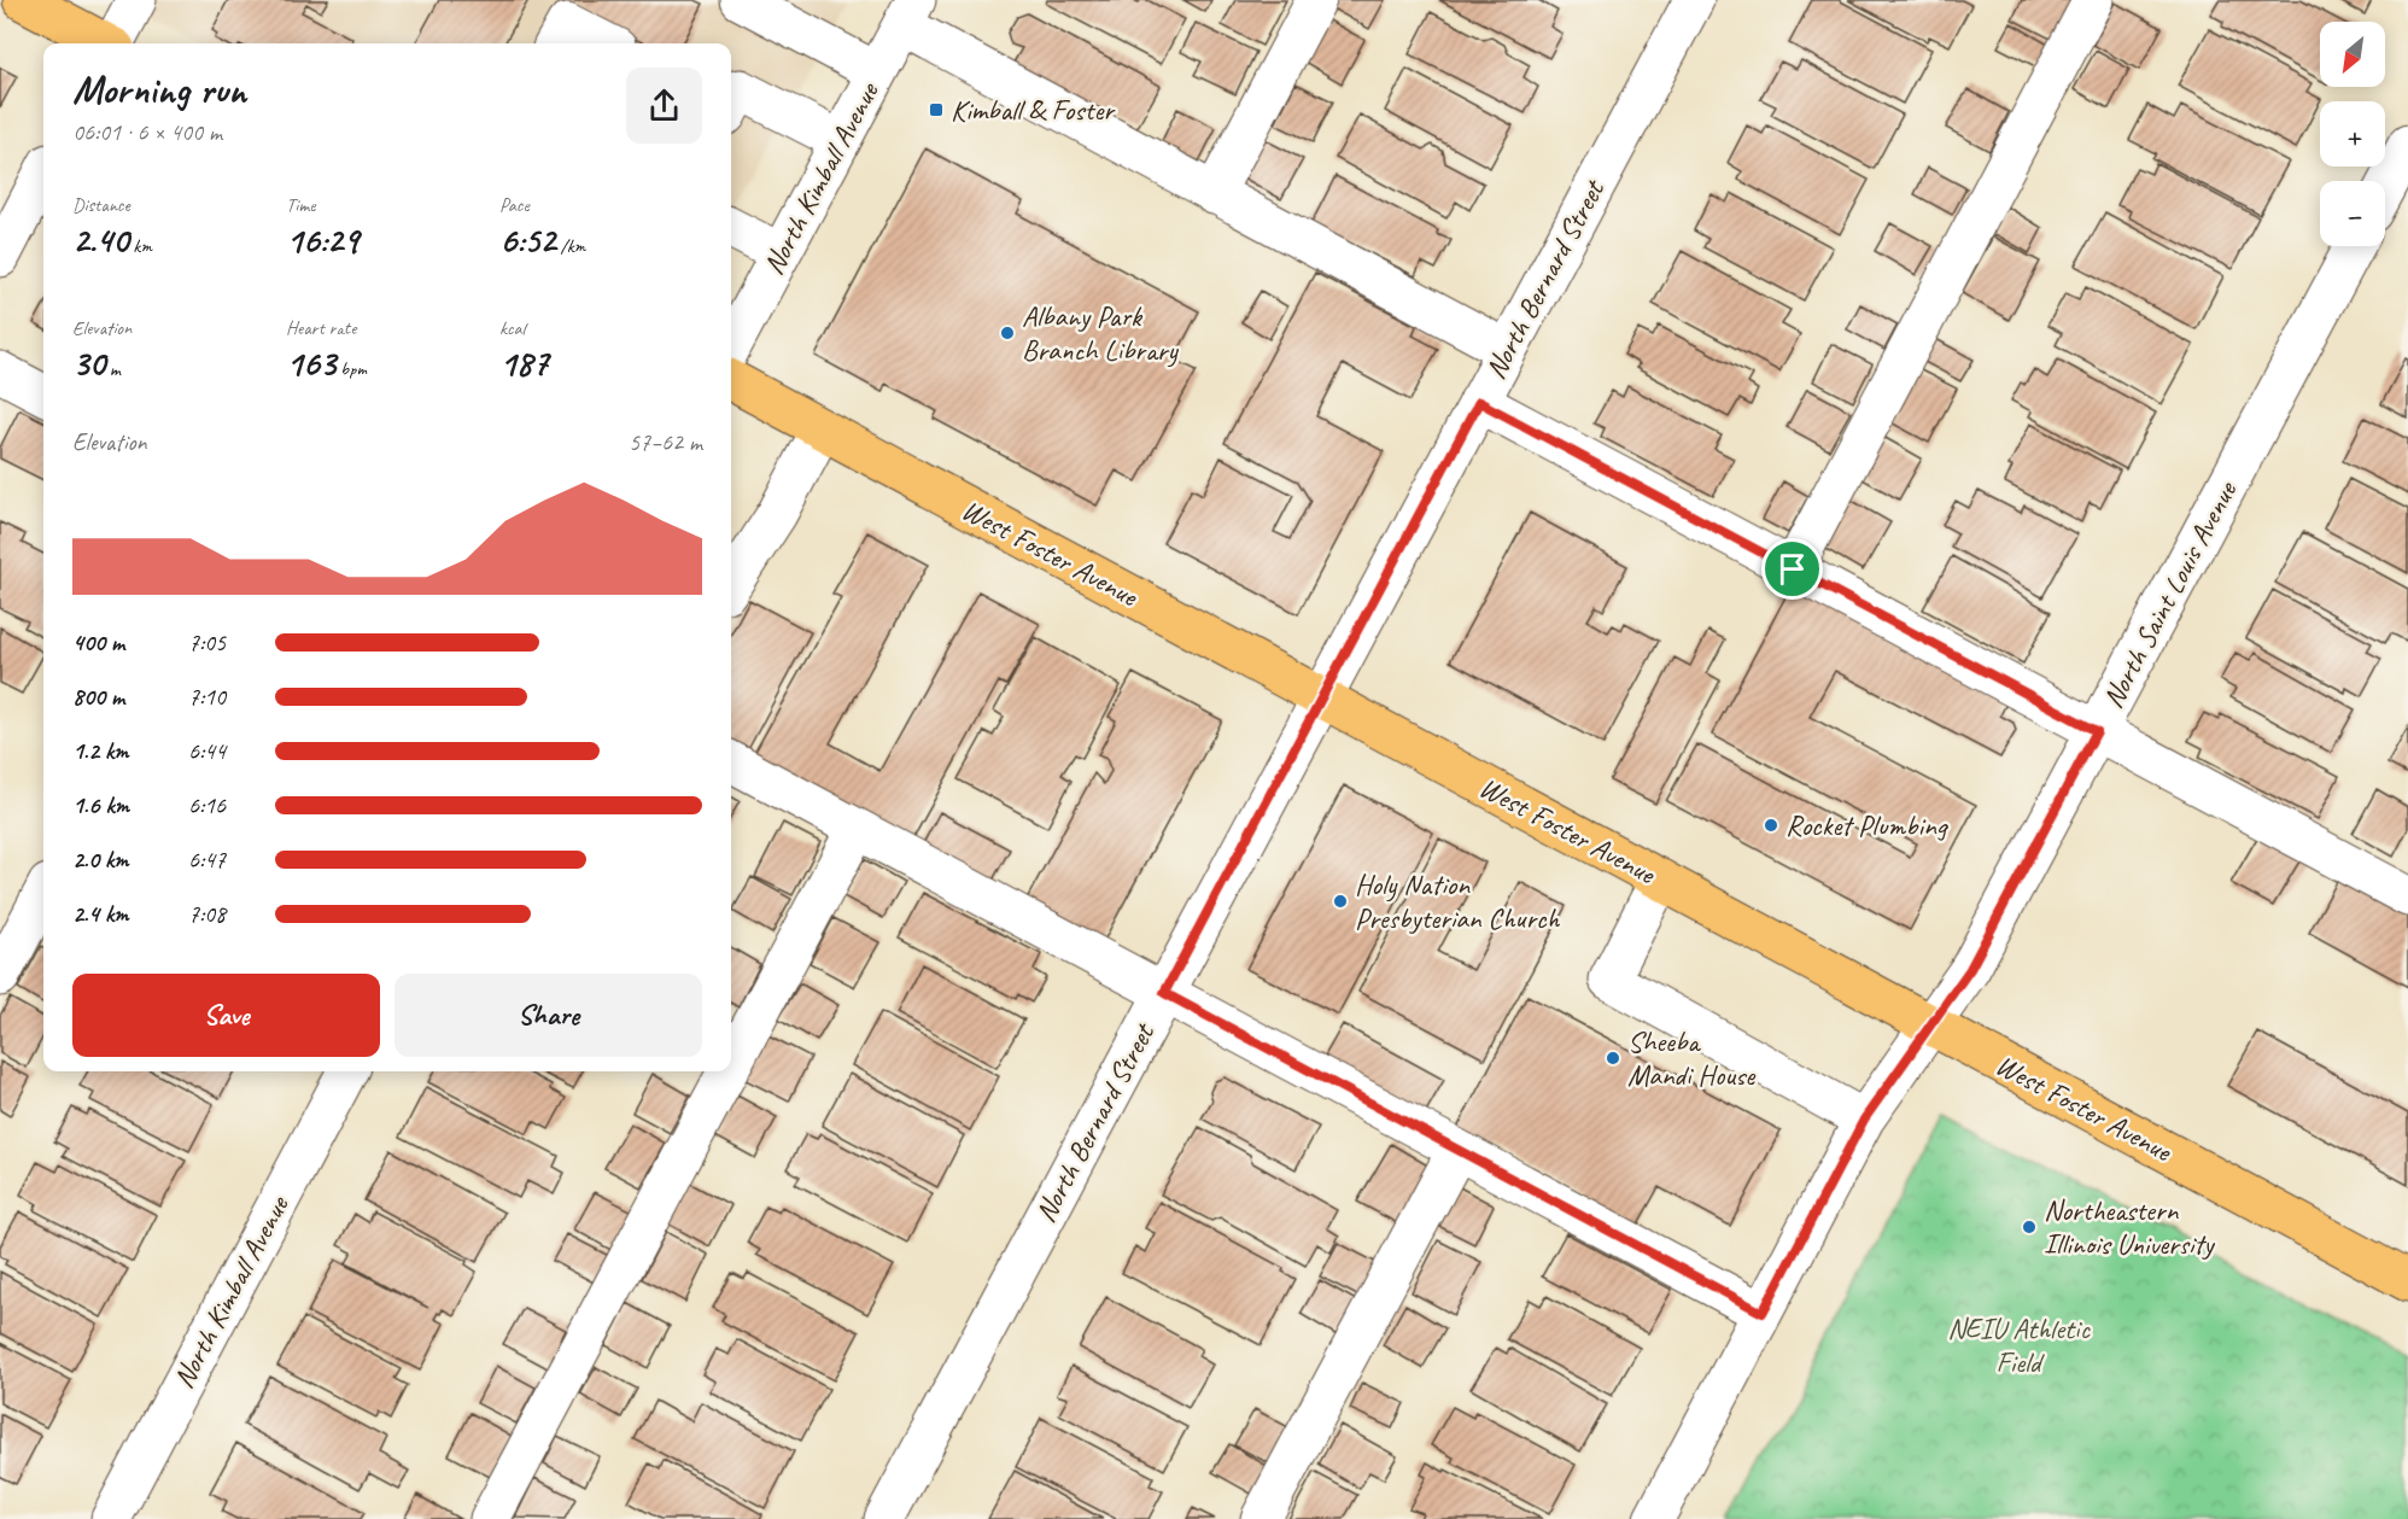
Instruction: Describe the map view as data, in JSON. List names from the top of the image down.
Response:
{
  "streets": {
    "main road": ["West Foster Avenue"],
    "street": ["North Kimball Avenue", "North Bernard Street", "North Saint Louis Avenue"]
  },
  "crossings": [
    ["North Bernard Street", "West Foster Avenue"],
    ["West Foster Avenue", "North Saint Louis Avenue"]
  ],
  "parks": ["NEIU Athletic Field"],
  "places": {
    "transit": ["Kimball & Foster"],
    "other": [
      "Albany Park Branch Library",
      "Rocket Plumbing",
      "Holy Nation Presbyterian Church",
      "Sheeba Mandi House",
      "Northeastern Illinois University"
    ]
  },
  "north": "bottom left",
  "page": {
    "map_buttons": ["+", "−"],
    "heading": ["Morning run", "06:01 · 6 × 400 m"],
    "stats": [
      ["Distance", "2.40 km"],
      ["Time", "16:29"],
      ["Pace", "6:52 /km"],
      ["Elevation", "30 m"],
      ["Heart rate", "163 bpm"],
      ["kcal", "187"]
    ],
    "chart": ["Elevation", "57–62 m"],
    "list": [
      {
        "name": "400 m",
        "note": "7:05"
      },
      {
        "name": "800 m",
        "note": "7:10"
      },
      {
        "name": "1.2 km",
        "note": "6:44"
      },
      {
        "name": "1.6 km",
        "note": "6:16"
      },
      {
        "name": "2.0 km",
        "note": "6:47"
      },
      {
        "name": "2.4 km",
        "note": "7:08"
      }
    ],
    "buttons": ["Save", "Share"]
  }
}
